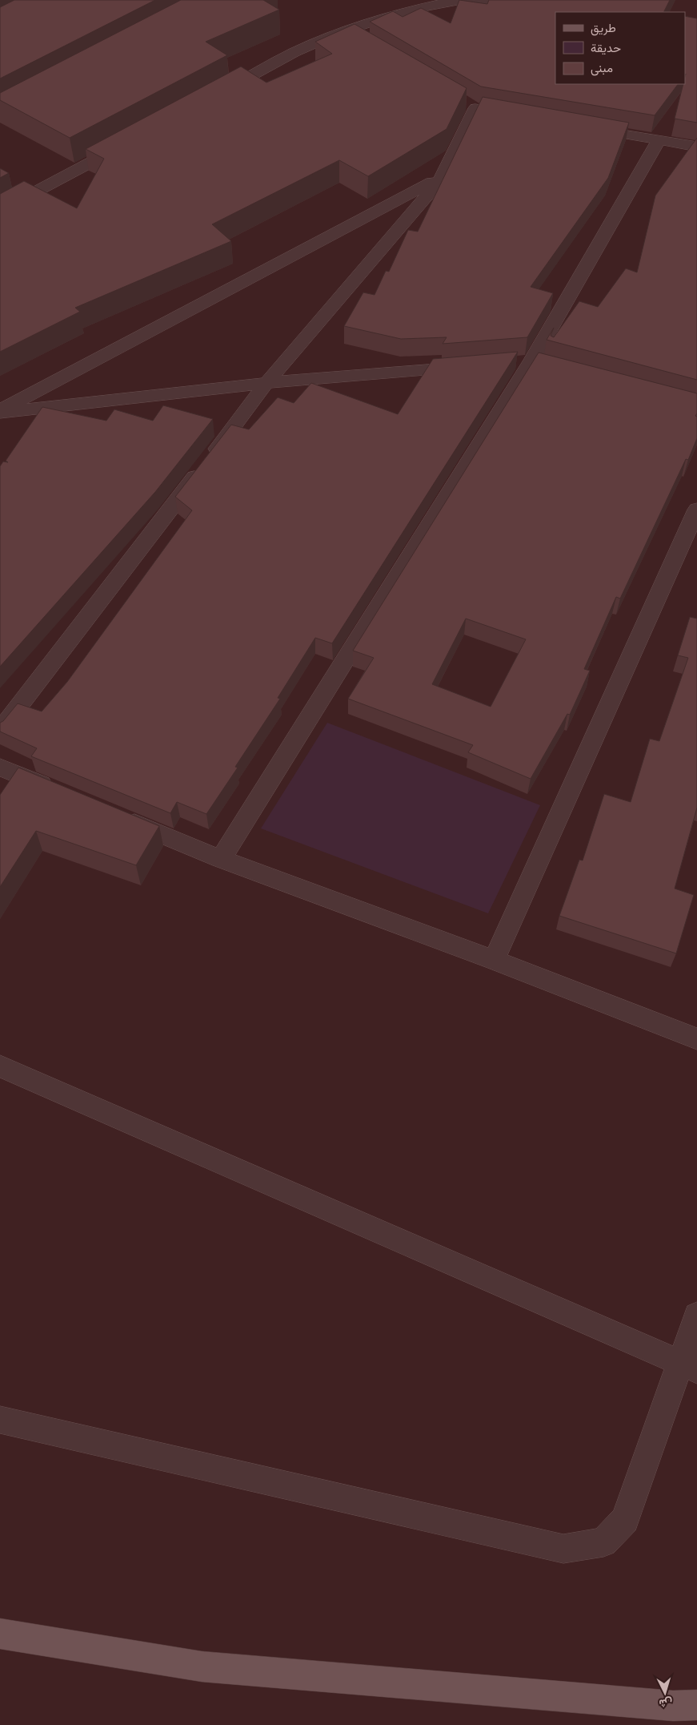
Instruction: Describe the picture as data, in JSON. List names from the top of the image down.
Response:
{
  "legend": ["طريق", "حديقة", "مبنى"],
  "north": "bottom"
}
